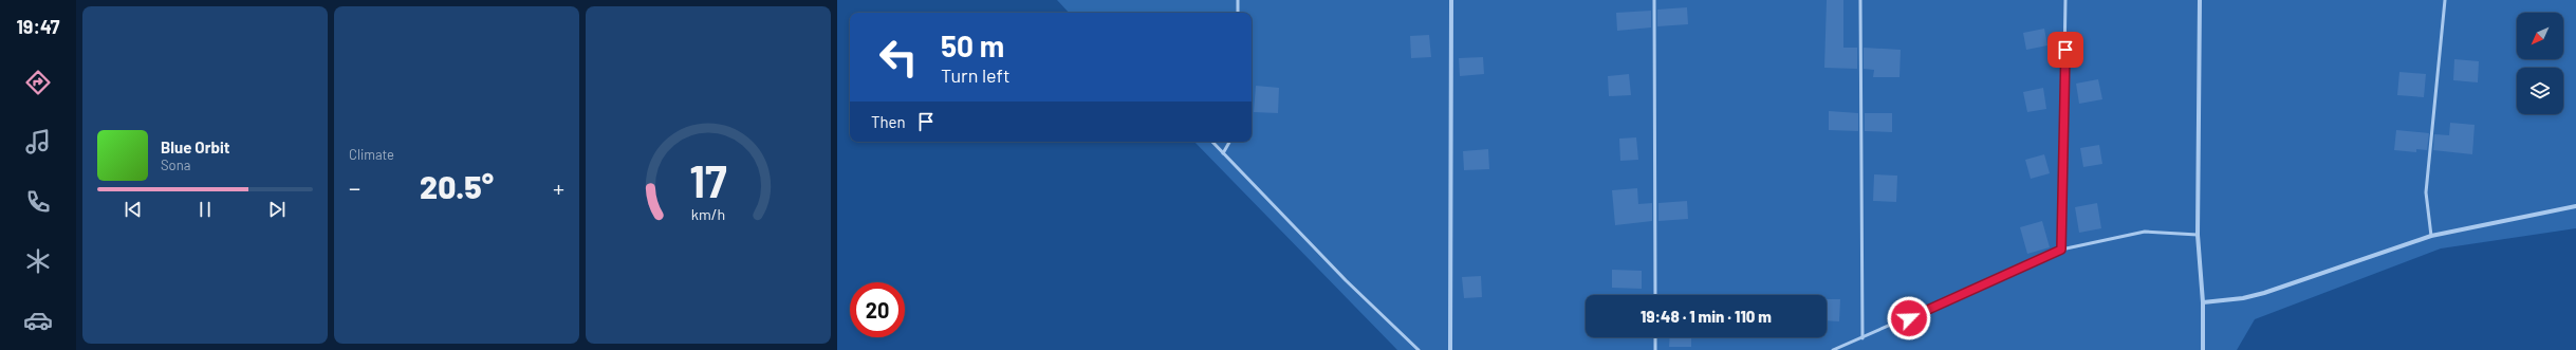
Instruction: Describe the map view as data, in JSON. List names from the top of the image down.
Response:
{
  "north": "bottom left",
  "page": {
    "tabs": "19:47",
    "tile": "Climate",
    "turn": ["50 m", "Turn left"],
    "then": "Then",
    "song": ["Blue Orbit", "Sona"],
    "heat": ["−", "20.5°", "+"],
    "limit": "20",
    "trip": "19:48 · 1 min · 110 m",
    "gauge": ["17", "km/h"]
  }
}
